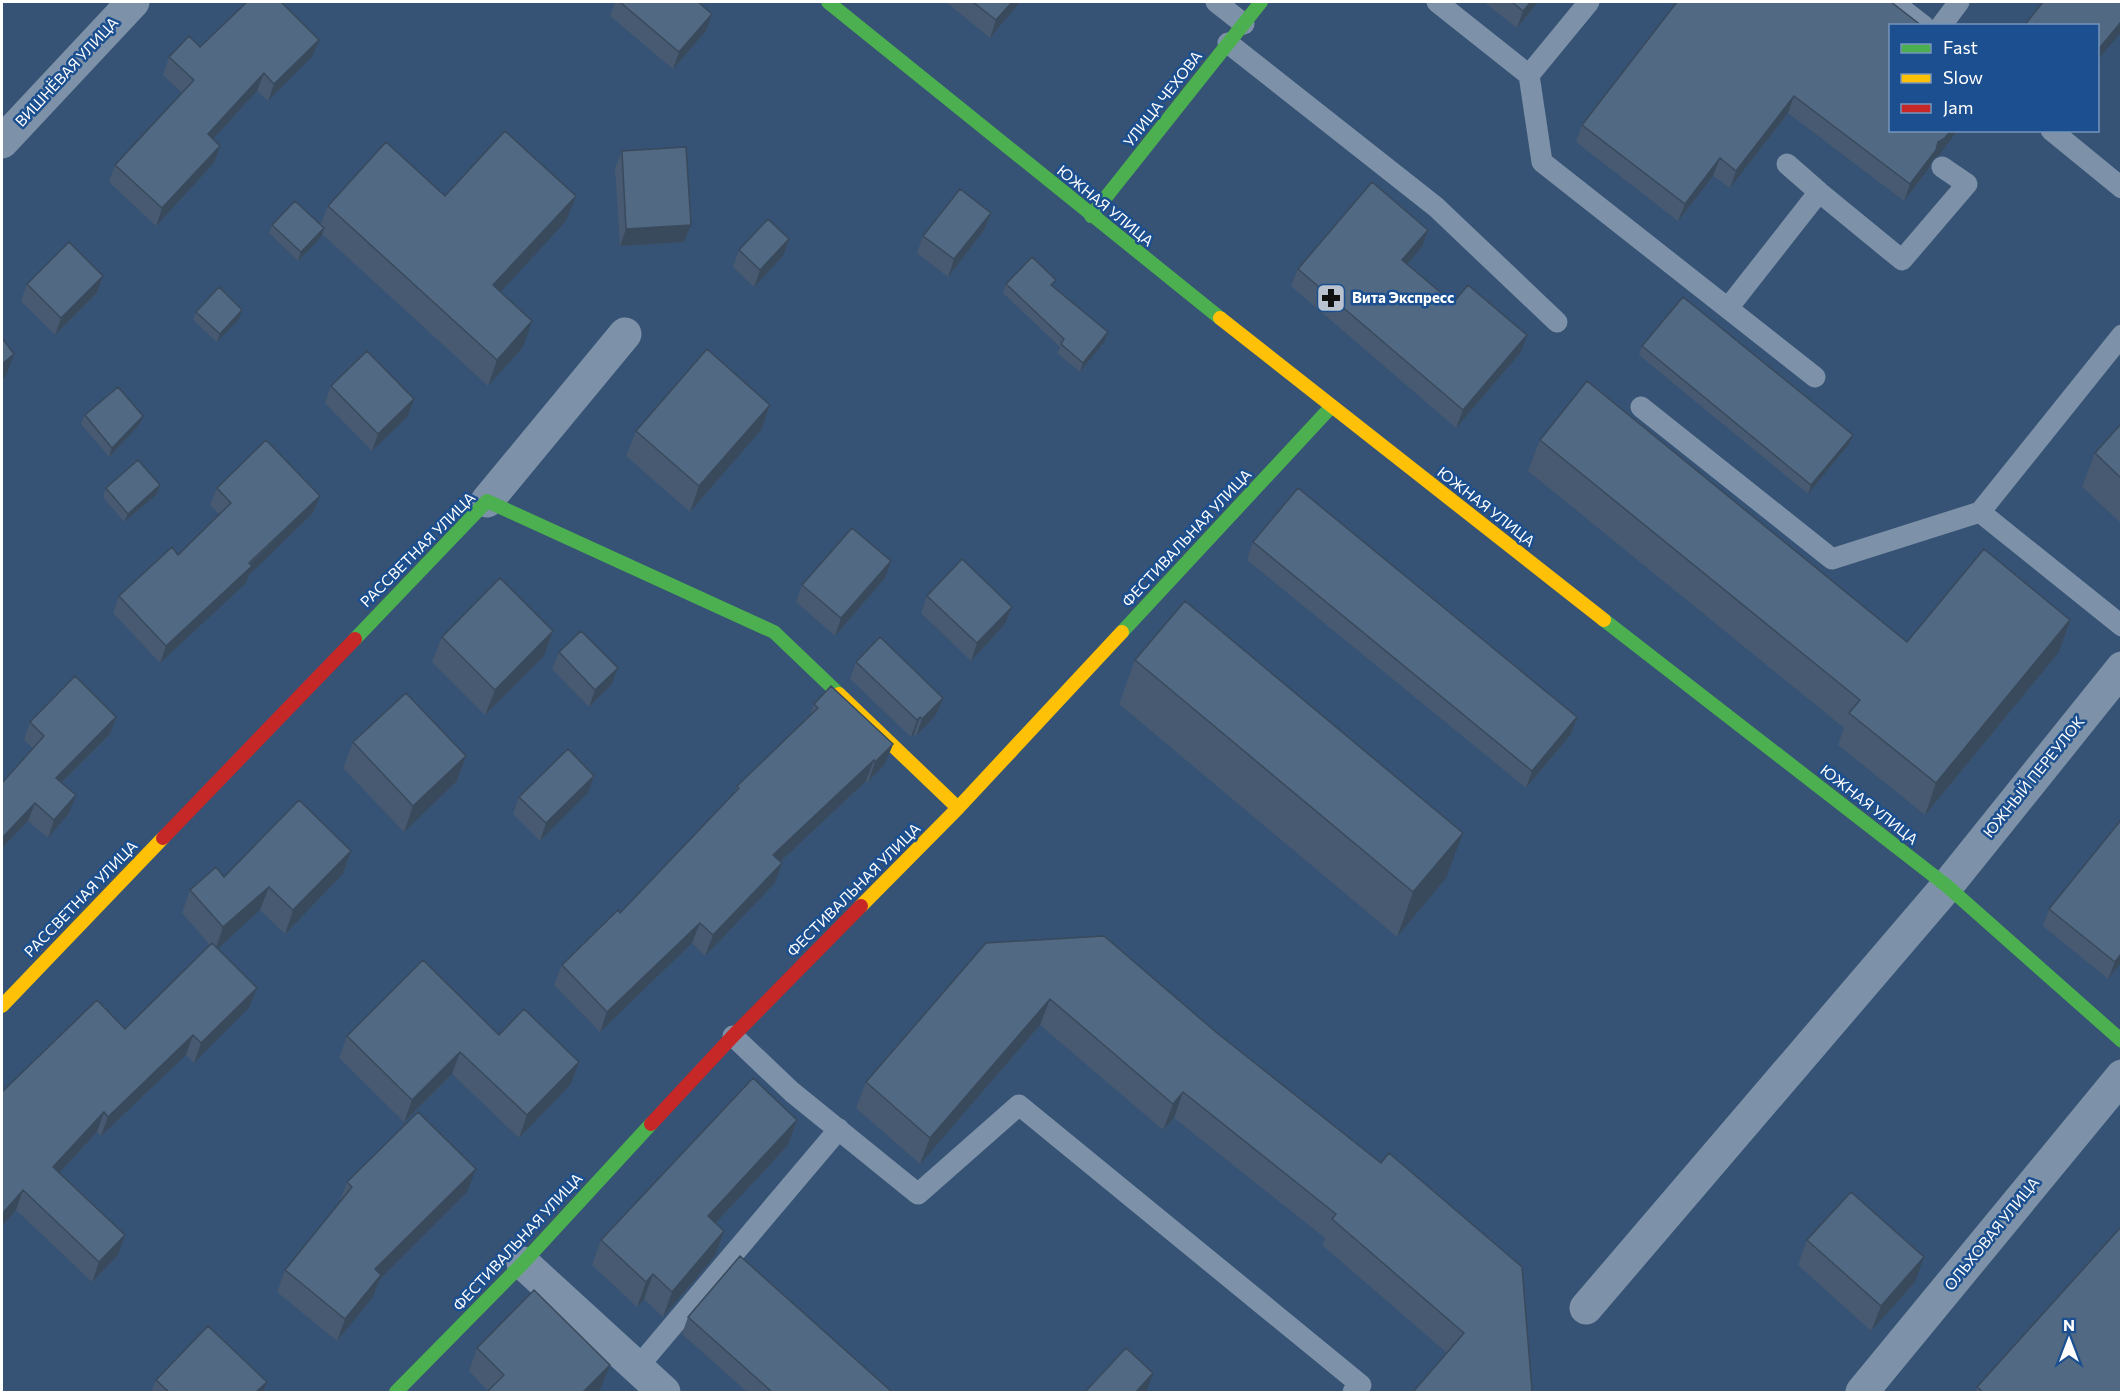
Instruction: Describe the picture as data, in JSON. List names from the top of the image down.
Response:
{
  "streets": {
    "street": [
      "ВИШНЁВАЯ УЛИЦА",
      "УЛИЦА ЧЕХОВА",
      "ЮЖНАЯ УЛИЦА",
      "ФЕСТИВАЛЬНАЯ УЛИЦА",
      "РАССВЕТНАЯ УЛИЦА",
      "ЮЖНЫЙ ПЕРЕУЛОК",
      "ОЛЬХОВАЯ УЛИЦА"
    ]
  },
  "crossings": [
    ["УЛИЦА ЧЕХОВА", "ЮЖНАЯ УЛИЦА"],
    ["ЮЖНАЯ УЛИЦА", "ФЕСТИВАЛЬНАЯ УЛИЦА"],
    ["ЮЖНАЯ УЛИЦА", "ЮЖНЫЙ ПЕРЕУЛОК"],
    ["ФЕСТИВАЛЬНАЯ УЛИЦА", "РАССВЕТНАЯ УЛИЦА"]
  ],
  "places": {
    "pharmacy": ["Вита Экспресс"]
  },
  "legend": ["Fast", "Slow", "Jam"],
  "north": "top"
}
